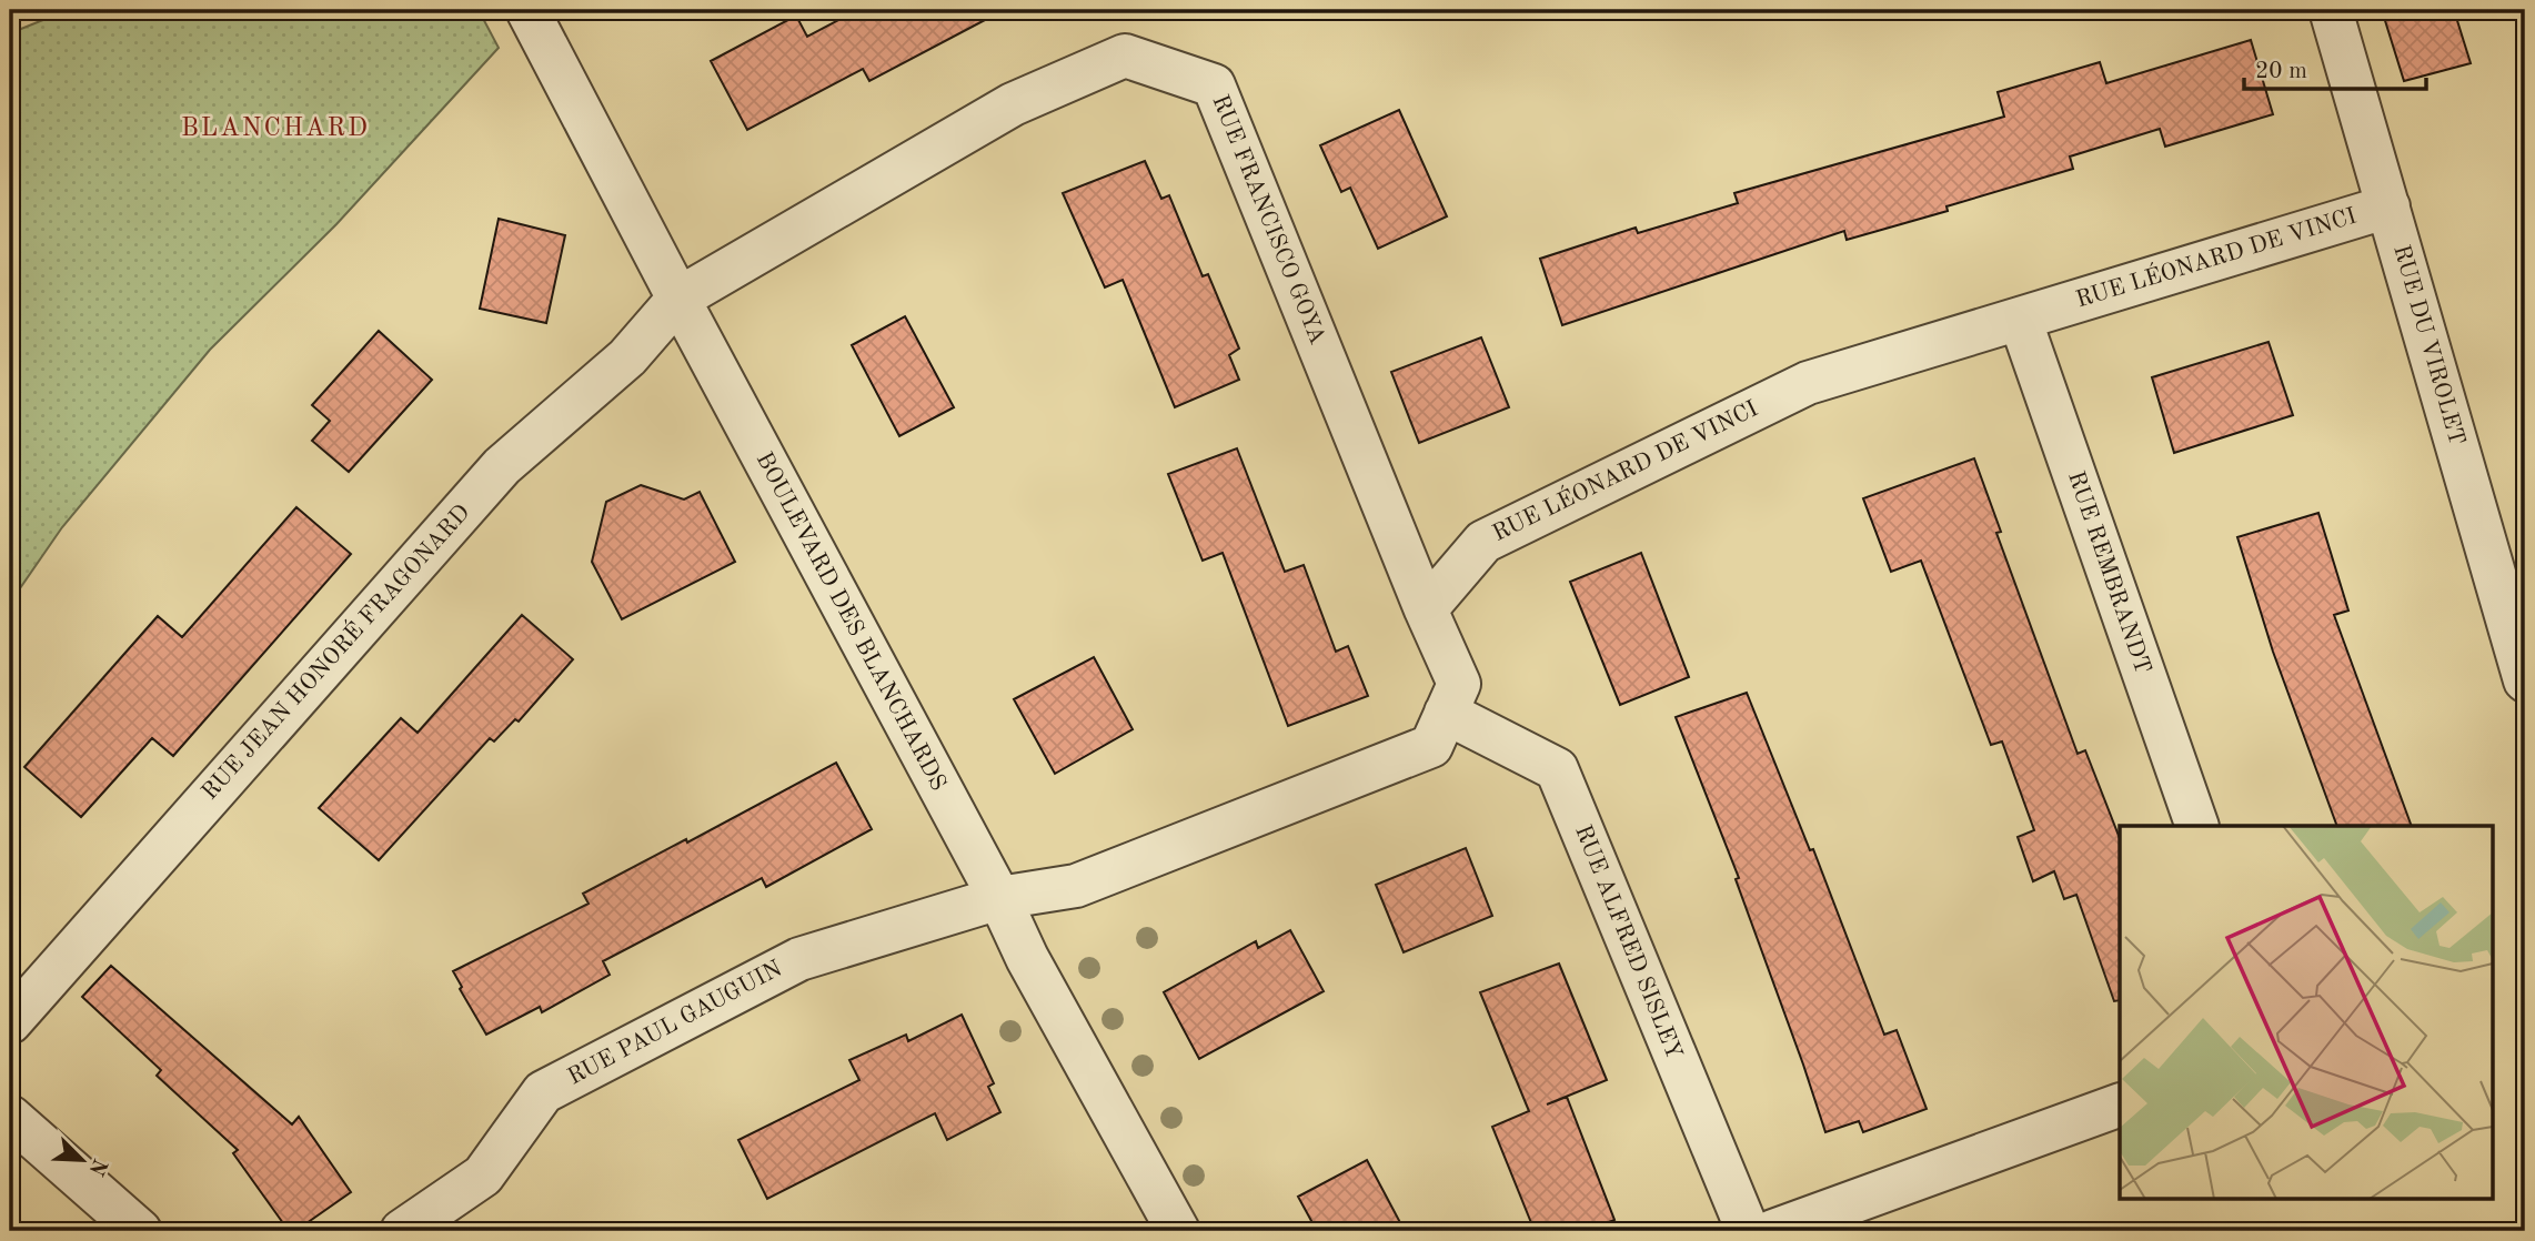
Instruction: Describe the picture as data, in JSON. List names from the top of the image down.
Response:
{
  "streets": {
    "street": [
      "RUE FRANCISCO GOYA",
      "RUE LÉONARD DE VINCI",
      "RUE DU VIROLET",
      "RUE REMBRANDT",
      "BOULEVARD DES BLANCHARDS",
      "RUE JEAN HONORÉ FRAGONARD",
      "RUE ALFRED SISLEY",
      "RUE PAUL GAUGUIN"
    ]
  },
  "crossings": [
    ["RUE FRANCISCO GOYA", "RUE LÉONARD DE VINCI"],
    ["RUE FRANCISCO GOYA", "BOULEVARD DES BLANCHARDS"],
    ["RUE FRANCISCO GOYA", "RUE JEAN HONORÉ FRAGONARD"],
    ["RUE LÉONARD DE VINCI", "RUE DU VIROLET"],
    ["RUE LÉONARD DE VINCI", "RUE REMBRANDT"],
    ["BOULEVARD DES BLANCHARDS", "RUE JEAN HONORÉ FRAGONARD"],
    ["BOULEVARD DES BLANCHARDS", "RUE PAUL GAUGUIN"]
  ],
  "districts": ["BLANCHARD"],
  "scale_bar": "20 m",
  "north": "bottom right"
}
